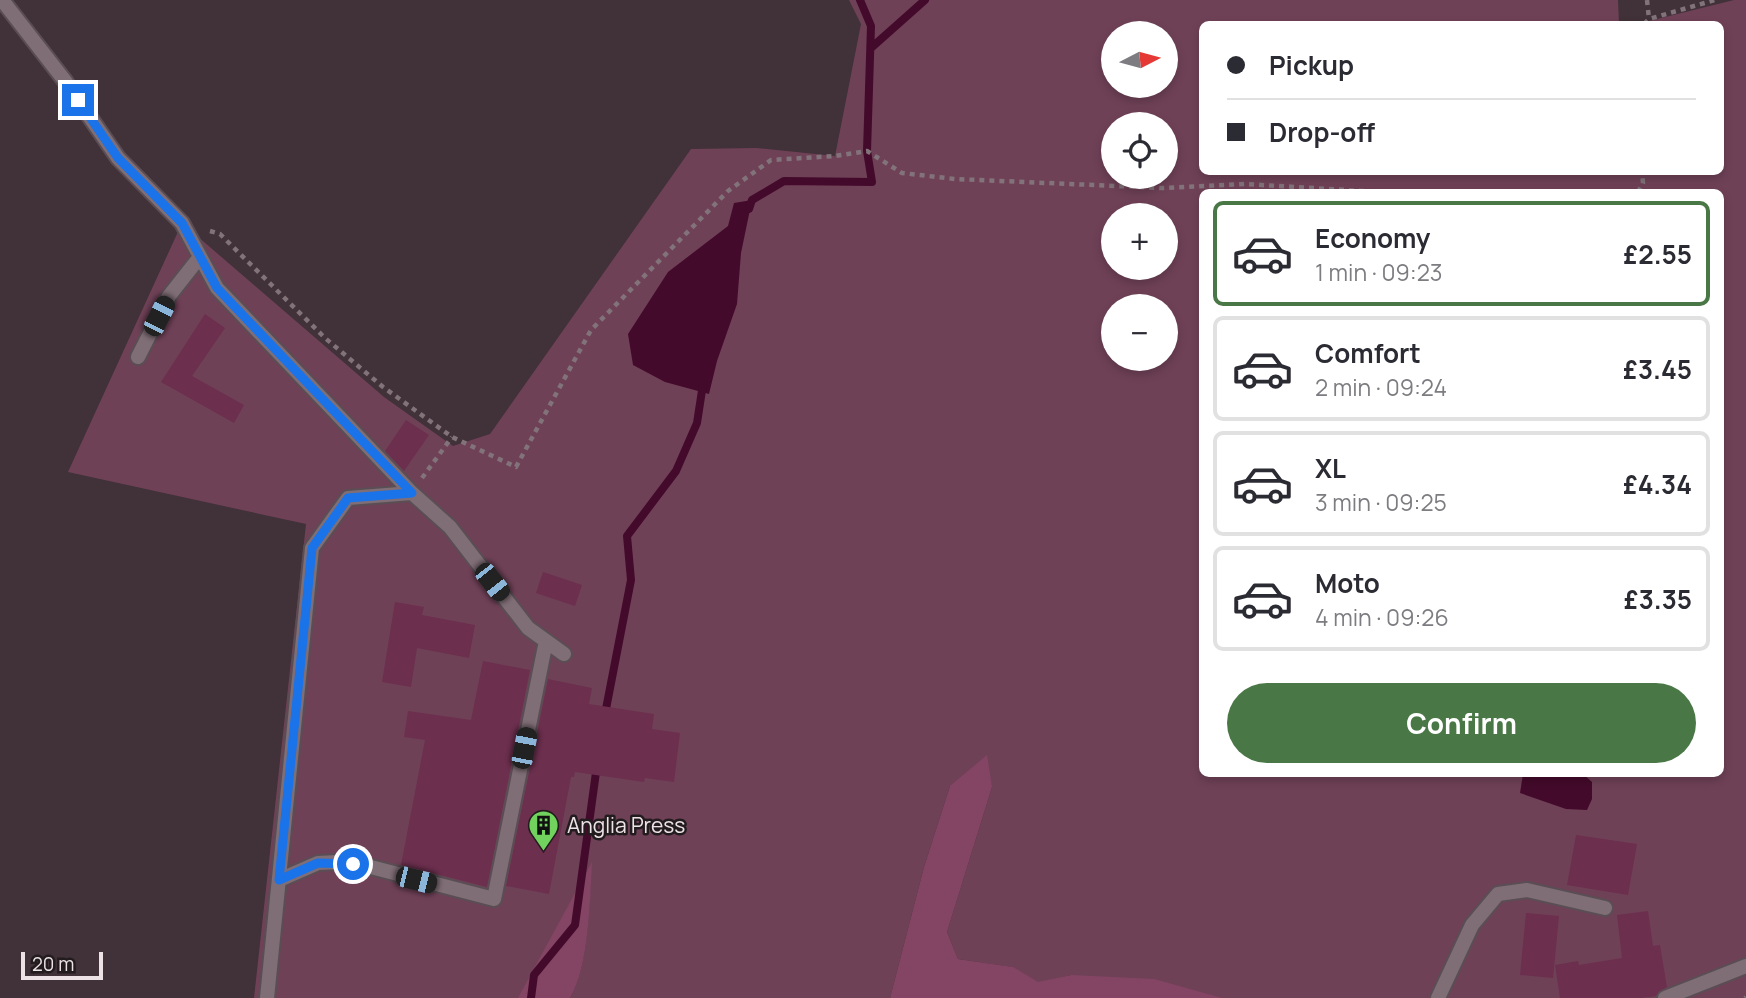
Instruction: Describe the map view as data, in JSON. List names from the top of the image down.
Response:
{
  "places": {
    "building": ["Anglia Press"]
  },
  "scale_bar": "20 m",
  "north": "right",
  "page": {
    "map_buttons": ["+", "−"],
    "banner": ["Pickup", "Drop-off"],
    "list": [
      {
        "name": "Economy",
        "note": "1 min · 09:23",
        "value": "£2.55"
      },
      {
        "name": "Comfort",
        "note": "2 min · 09:24",
        "value": "£3.45"
      },
      {
        "name": "XL",
        "note": "3 min · 09:25",
        "value": "£4.34"
      },
      {
        "name": "Moto",
        "note": "4 min · 09:26",
        "value": "£3.35"
      }
    ],
    "buttons": "Confirm",
    "scale": "20 m"
  }
}
